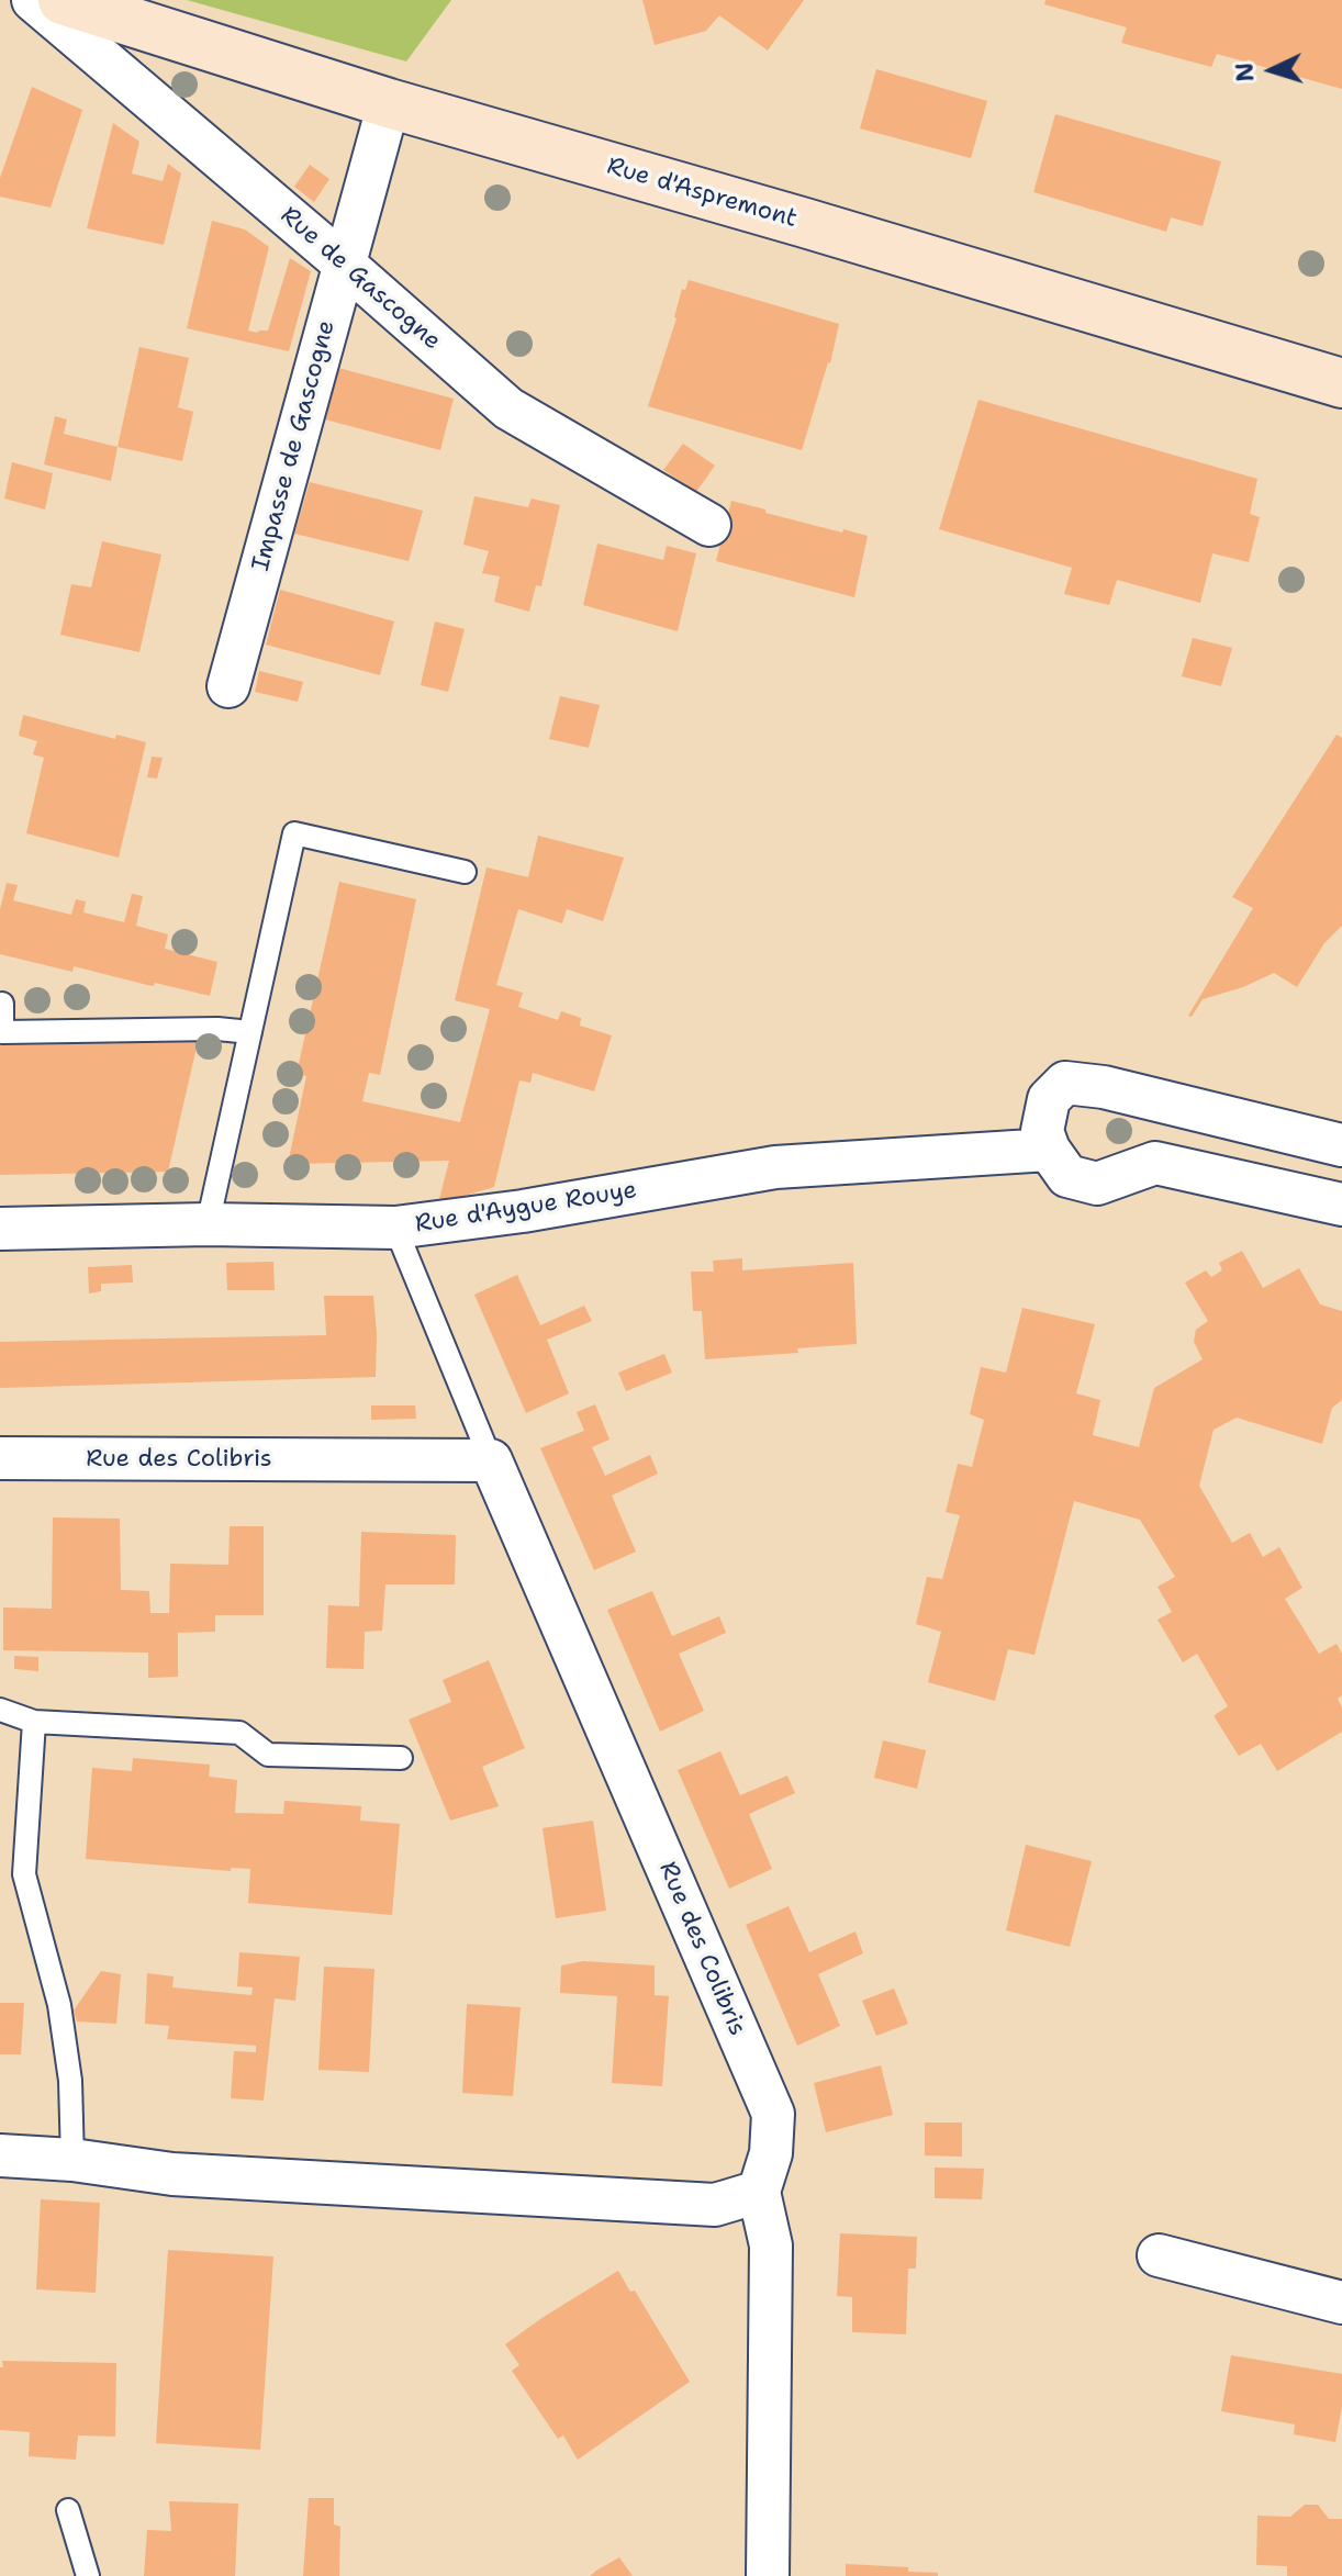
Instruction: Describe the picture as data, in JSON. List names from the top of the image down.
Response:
{
  "streets": {
    "main road": ["Rue d'Aspremont"],
    "street": [
      "Rue de Gascogne",
      "Impasse de Gascogne",
      "Rue d'Aygue Rouye",
      "Rue des Colibris"
    ]
  },
  "crossings": [
    ["Rue d'Aspremont", "Impasse de Gascogne"],
    ["Rue de Gascogne", "Impasse de Gascogne"]
  ],
  "north": "left"
}
